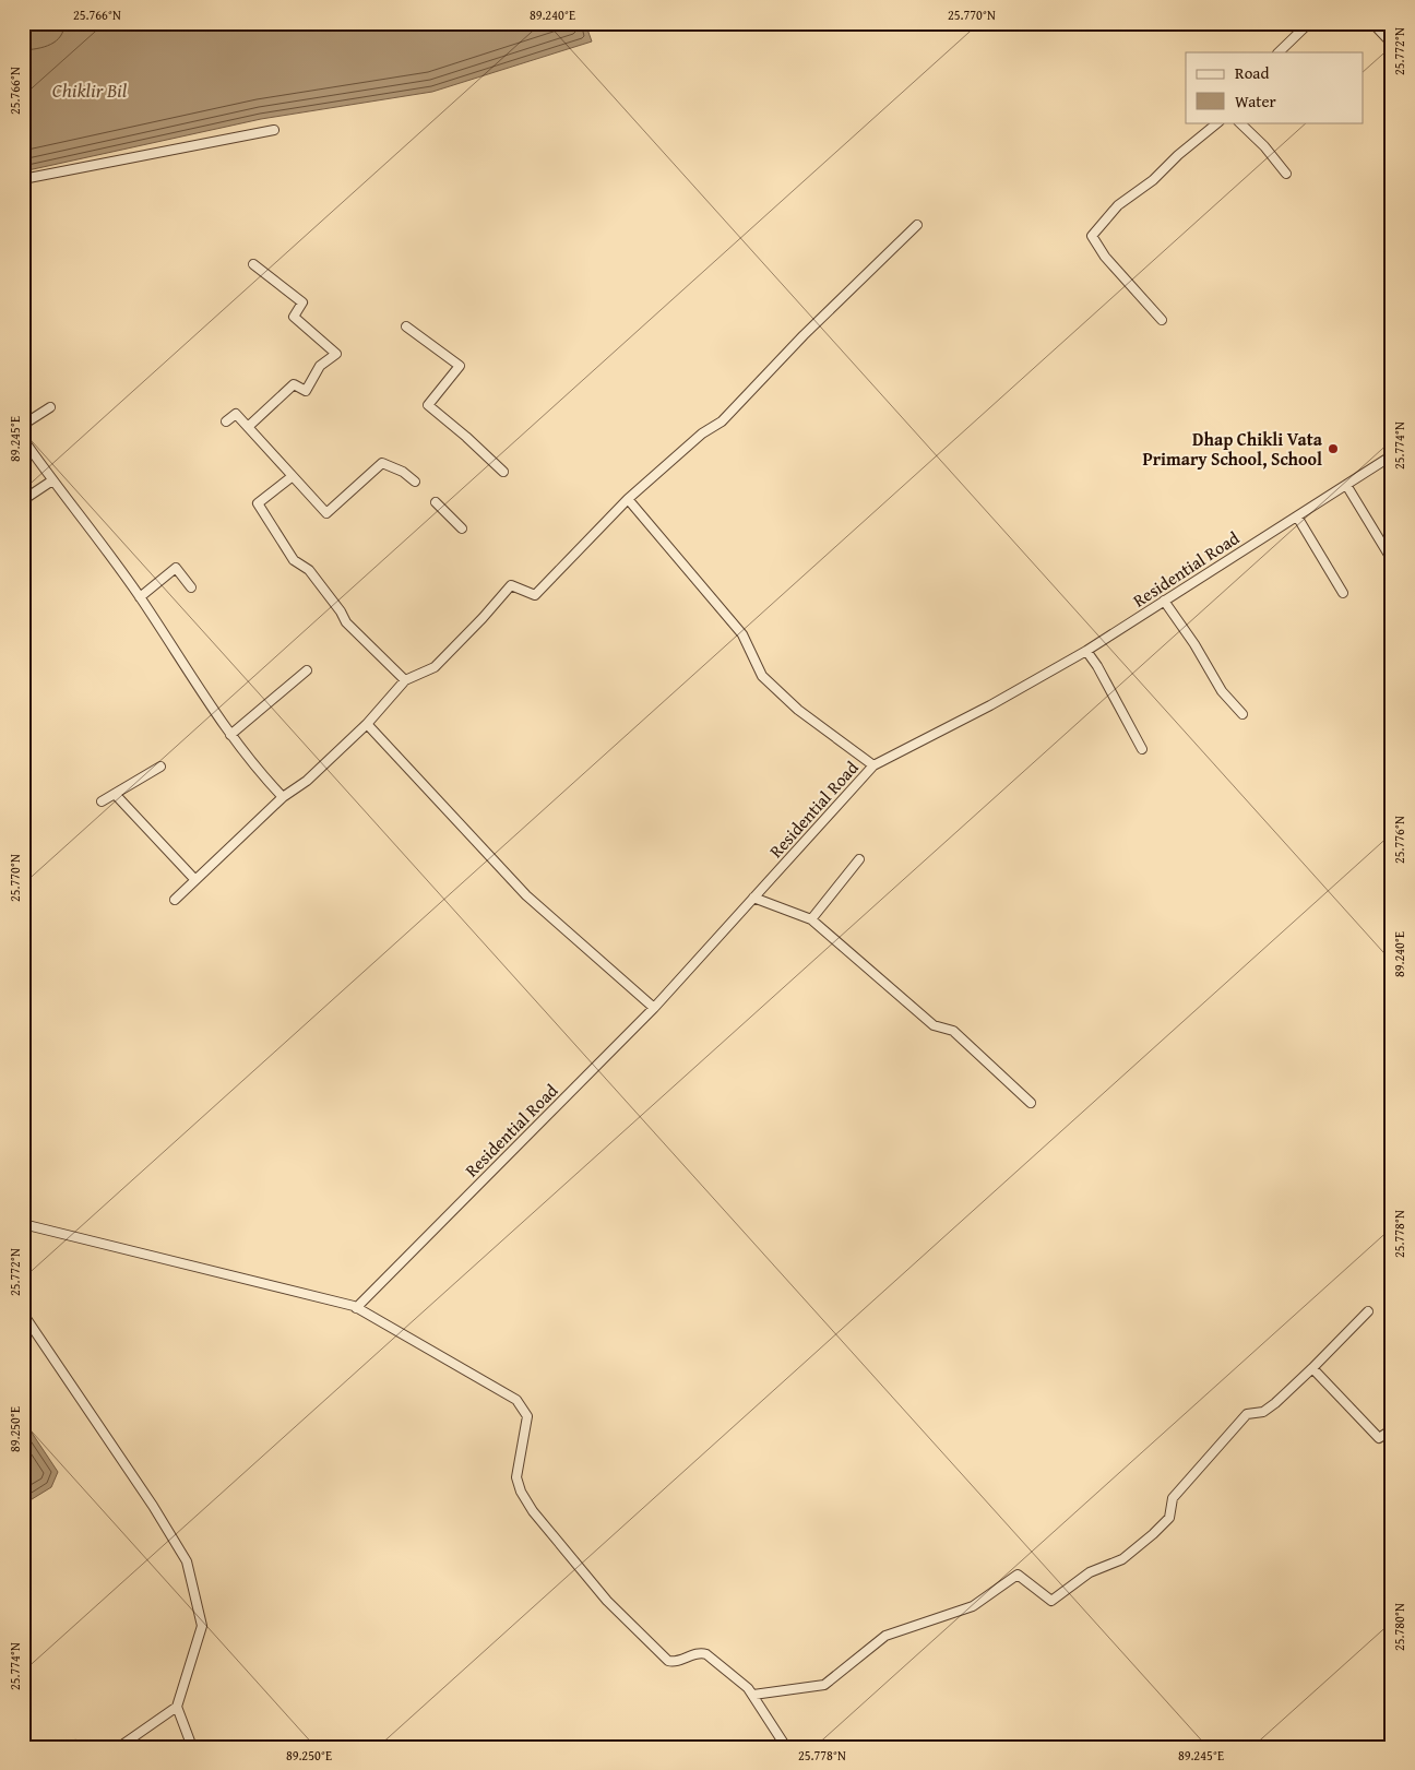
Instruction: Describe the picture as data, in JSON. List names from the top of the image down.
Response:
{
  "streets": {
    "street": ["Residential Road"]
  },
  "water": ["Chiklir Bil"],
  "places": ["Dhap Chikli Vata Primary School, School"],
  "legend": ["Road", "Water"],
  "coordinates": [
    "25.766°N",
    "89.240°E",
    "25.770°N",
    "25.772°N",
    "89.245°E",
    "25.774°N",
    "25.776°N",
    "25.778°N",
    "89.250°E",
    "25.780°N"
  ]
}
